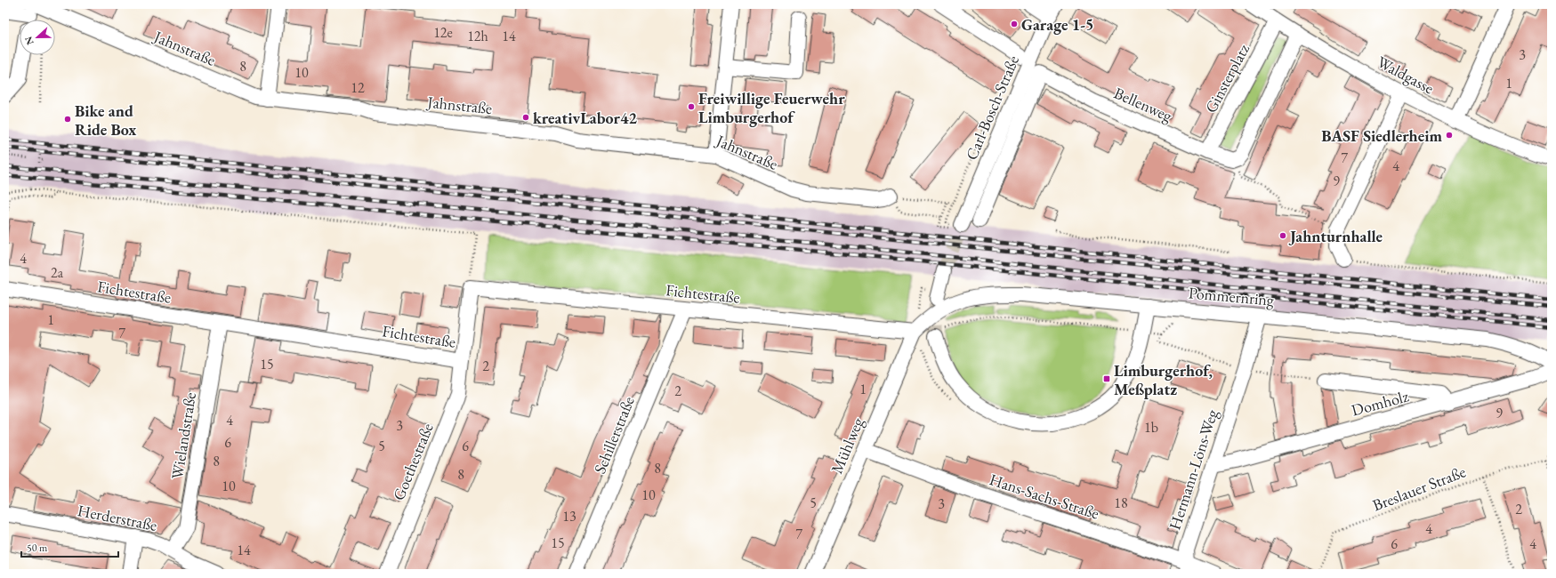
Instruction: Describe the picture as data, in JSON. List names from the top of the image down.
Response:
{
  "streets": {
    "street": [
      "Jahnstraße",
      "Waldgasse",
      "Ginsterplatz",
      "Bellenweg",
      "Carl-Bosch-Straße",
      "Fichtestraße",
      "Pommernring",
      "Domholz",
      "Schillerstraße",
      "Wielandstraße",
      "Mühlweg",
      "Goethestraße",
      "Hermann-Löns-Weg",
      "Hans-Sachs-Straße",
      "Herderstraße"
    ],
    "path": ["Breslauer Straße"]
  },
  "crossings": [
    ["Waldgasse", "Ginsterplatz"],
    ["Ginsterplatz", "Bellenweg"],
    ["Bellenweg", "Carl-Bosch-Straße"],
    ["Fichtestraße", "Pommernring"],
    ["Fichtestraße", "Schillerstraße"],
    ["Fichtestraße", "Wielandstraße"],
    ["Fichtestraße", "Mühlweg"],
    ["Fichtestraße", "Goethestraße"],
    ["Pommernring", "Mühlweg"],
    ["Pommernring", "Hermann-Löns-Weg"],
    ["Domholz", "Hermann-Löns-Weg"],
    ["Wielandstraße", "Herderstraße"],
    ["Mühlweg", "Hans-Sachs-Straße"],
    ["Hermann-Löns-Weg", "Hans-Sachs-Straße"]
  ],
  "places": {
    "other": [
      "Garage 1-5",
      "Freiwillige Feuerwehr Limburgerhof",
      "kreativLabor42",
      "Bike and Ride Box",
      "BASF Siedlerheim",
      "Jahnturnhalle"
    ],
    "transit": ["Limburgerhof, Meßplatz"]
  },
  "house_numbers": [
    "12e",
    "12h",
    "14",
    "3",
    "8",
    "10",
    "1",
    "12",
    "7",
    "4",
    "9",
    "4",
    "2a",
    "1",
    "7",
    "15",
    "2",
    "1",
    "2",
    "9",
    "4",
    "3",
    "1b",
    "6",
    "5",
    "6",
    "8",
    "8",
    "8",
    "10",
    "10",
    "5",
    "18",
    "3",
    "2",
    "13",
    "4",
    "7",
    "15",
    "6",
    "4",
    "14"
  ],
  "scale_bar": "50 m",
  "north": "left"
}
